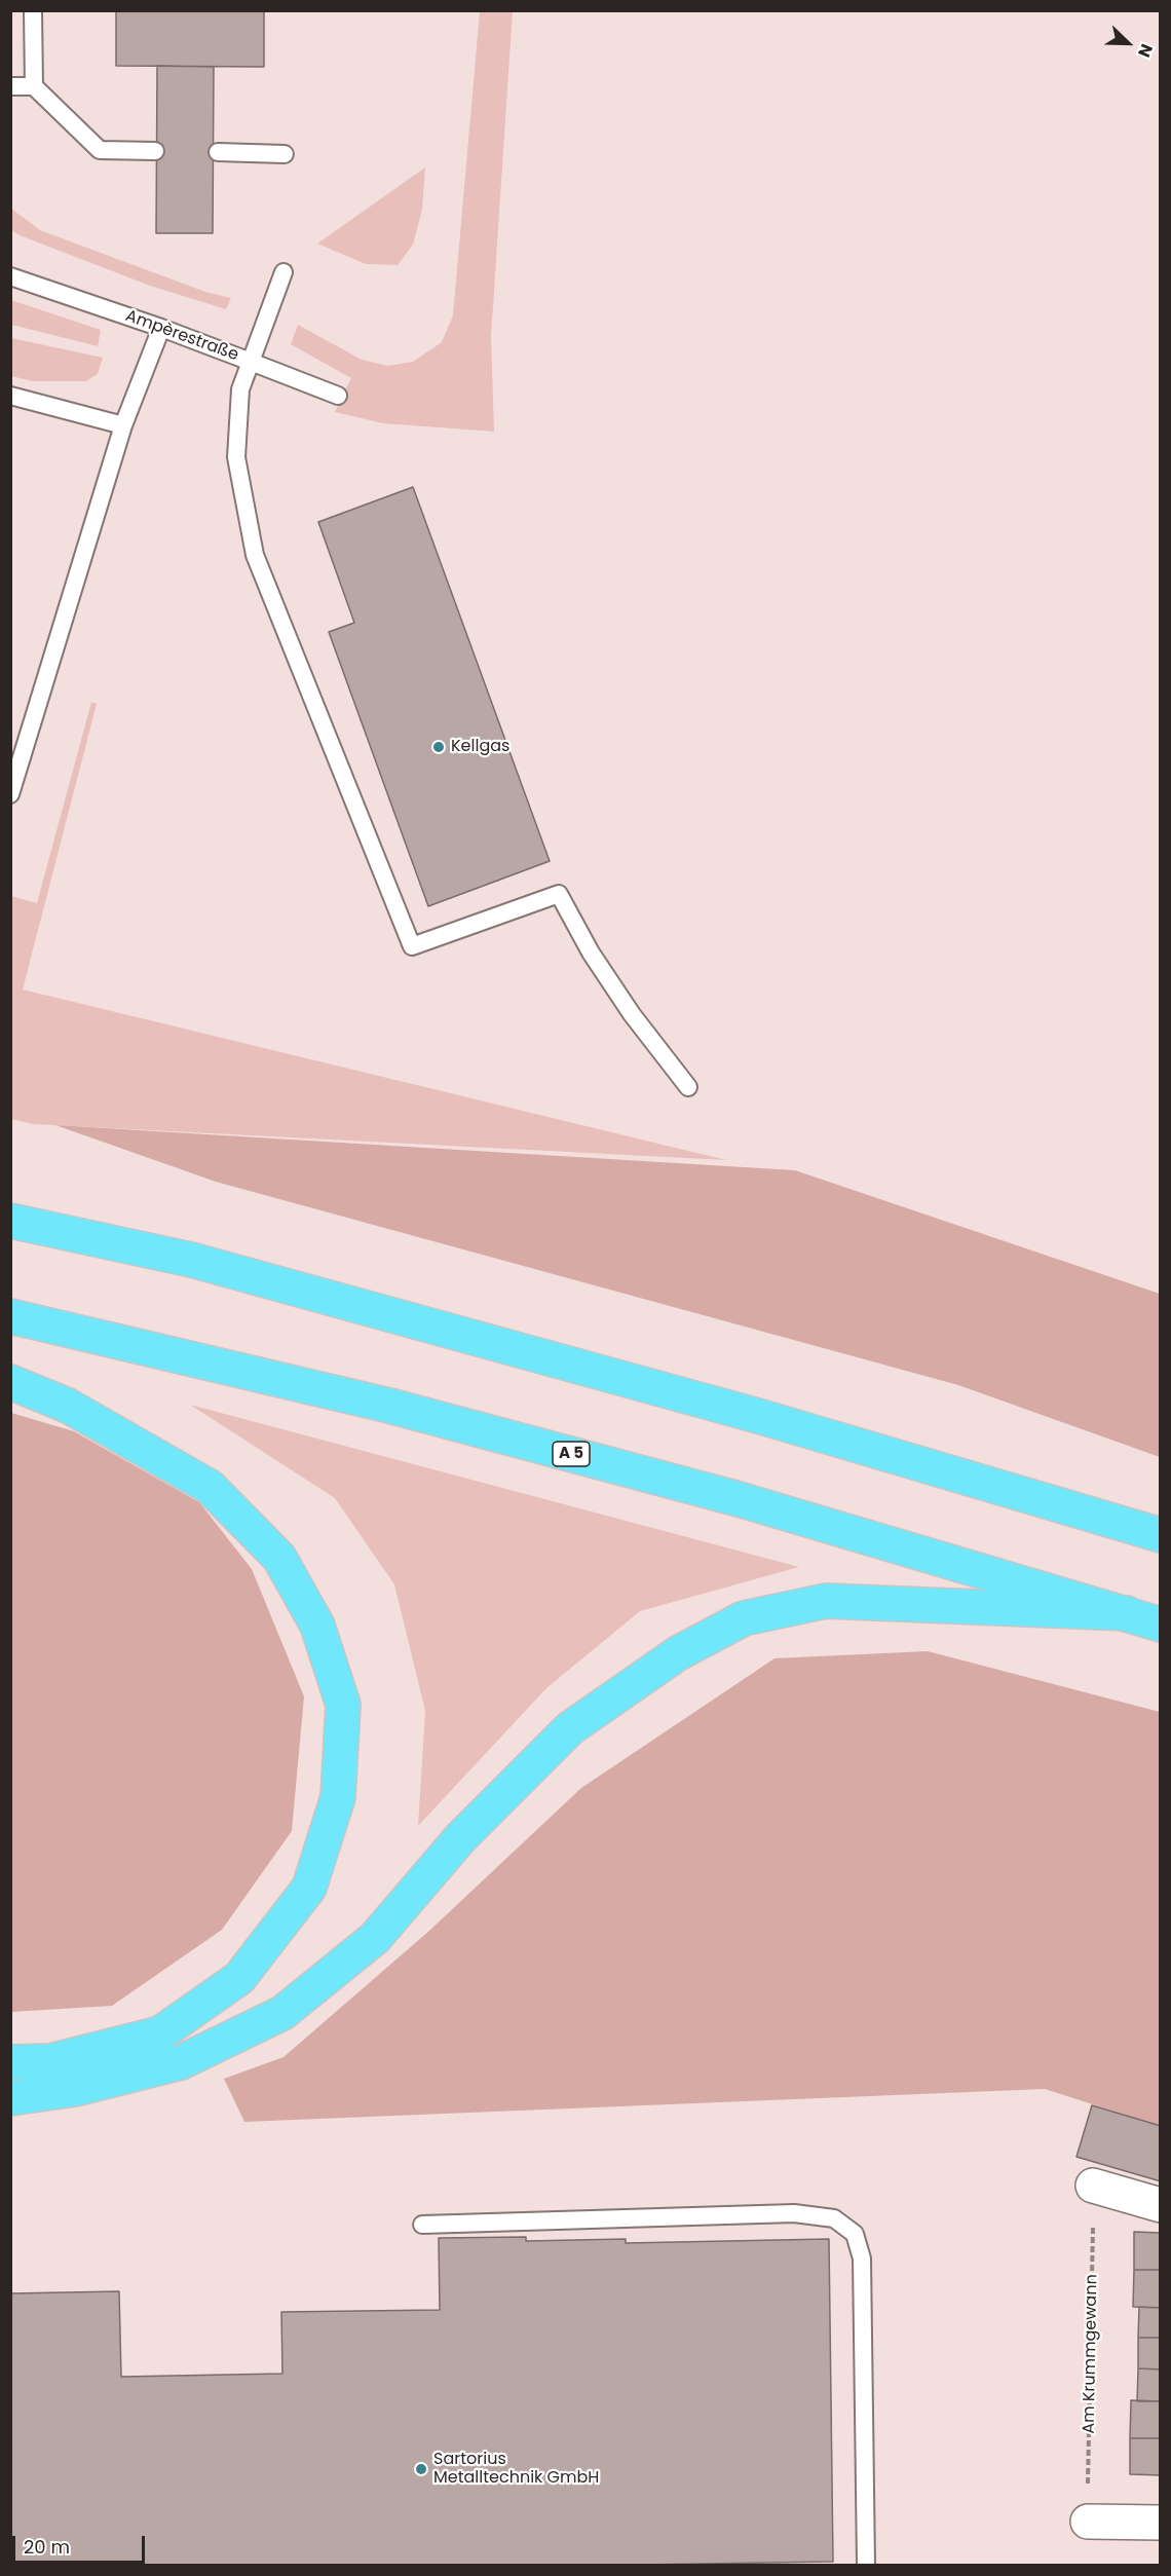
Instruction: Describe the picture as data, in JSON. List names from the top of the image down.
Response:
{
  "streets": {
    "highway": ["A 5"],
    "lane": ["Ampèrestraße"],
    "path": ["Am Krummgewann"]
  },
  "places": ["Kellgas", "Sartorius Metalltechnik GmbH"],
  "scale_bar": "20 m",
  "north": "bottom right"
}
